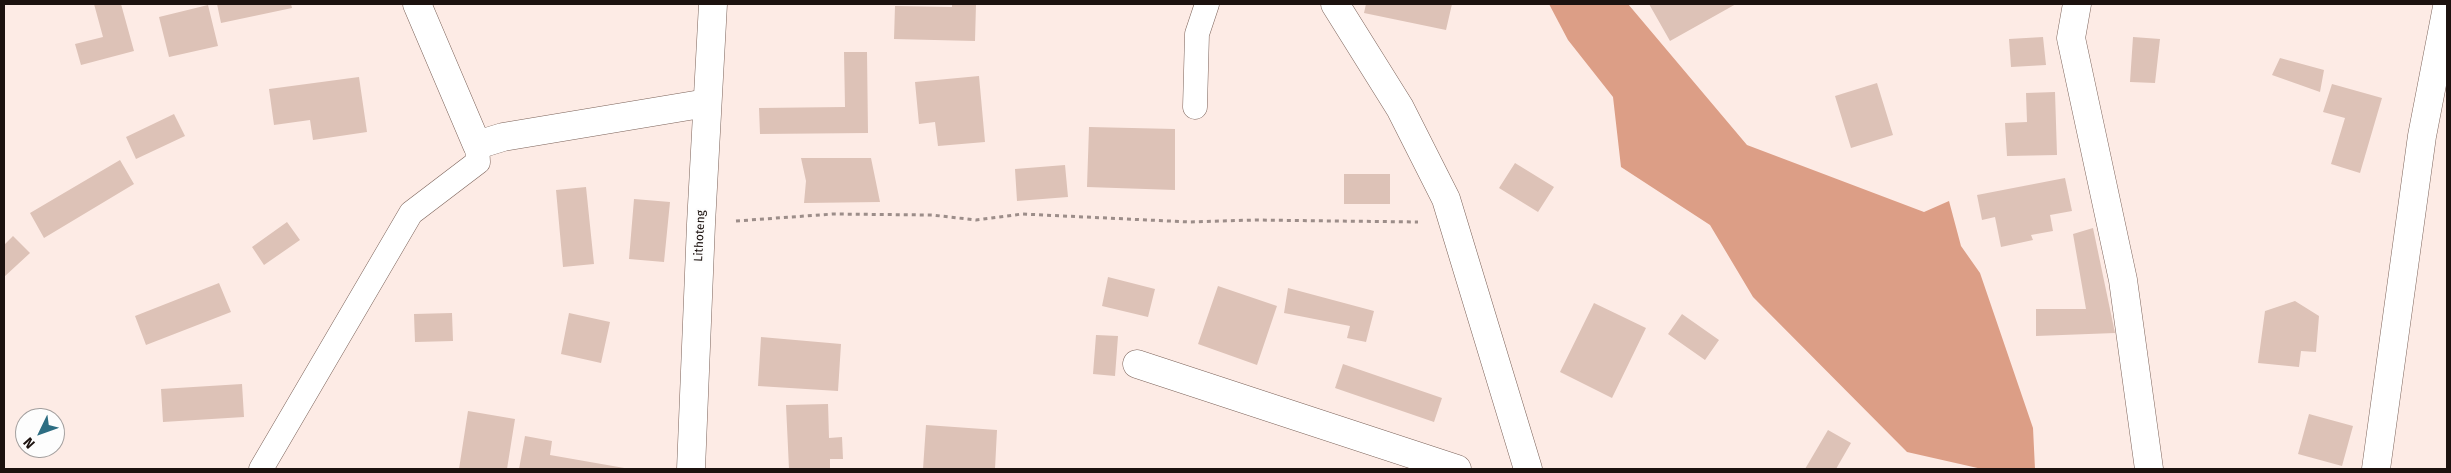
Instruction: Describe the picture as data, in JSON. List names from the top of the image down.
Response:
{
  "streets": {
    "street": ["Lithoteng"]
  },
  "north": "bottom left"
}
